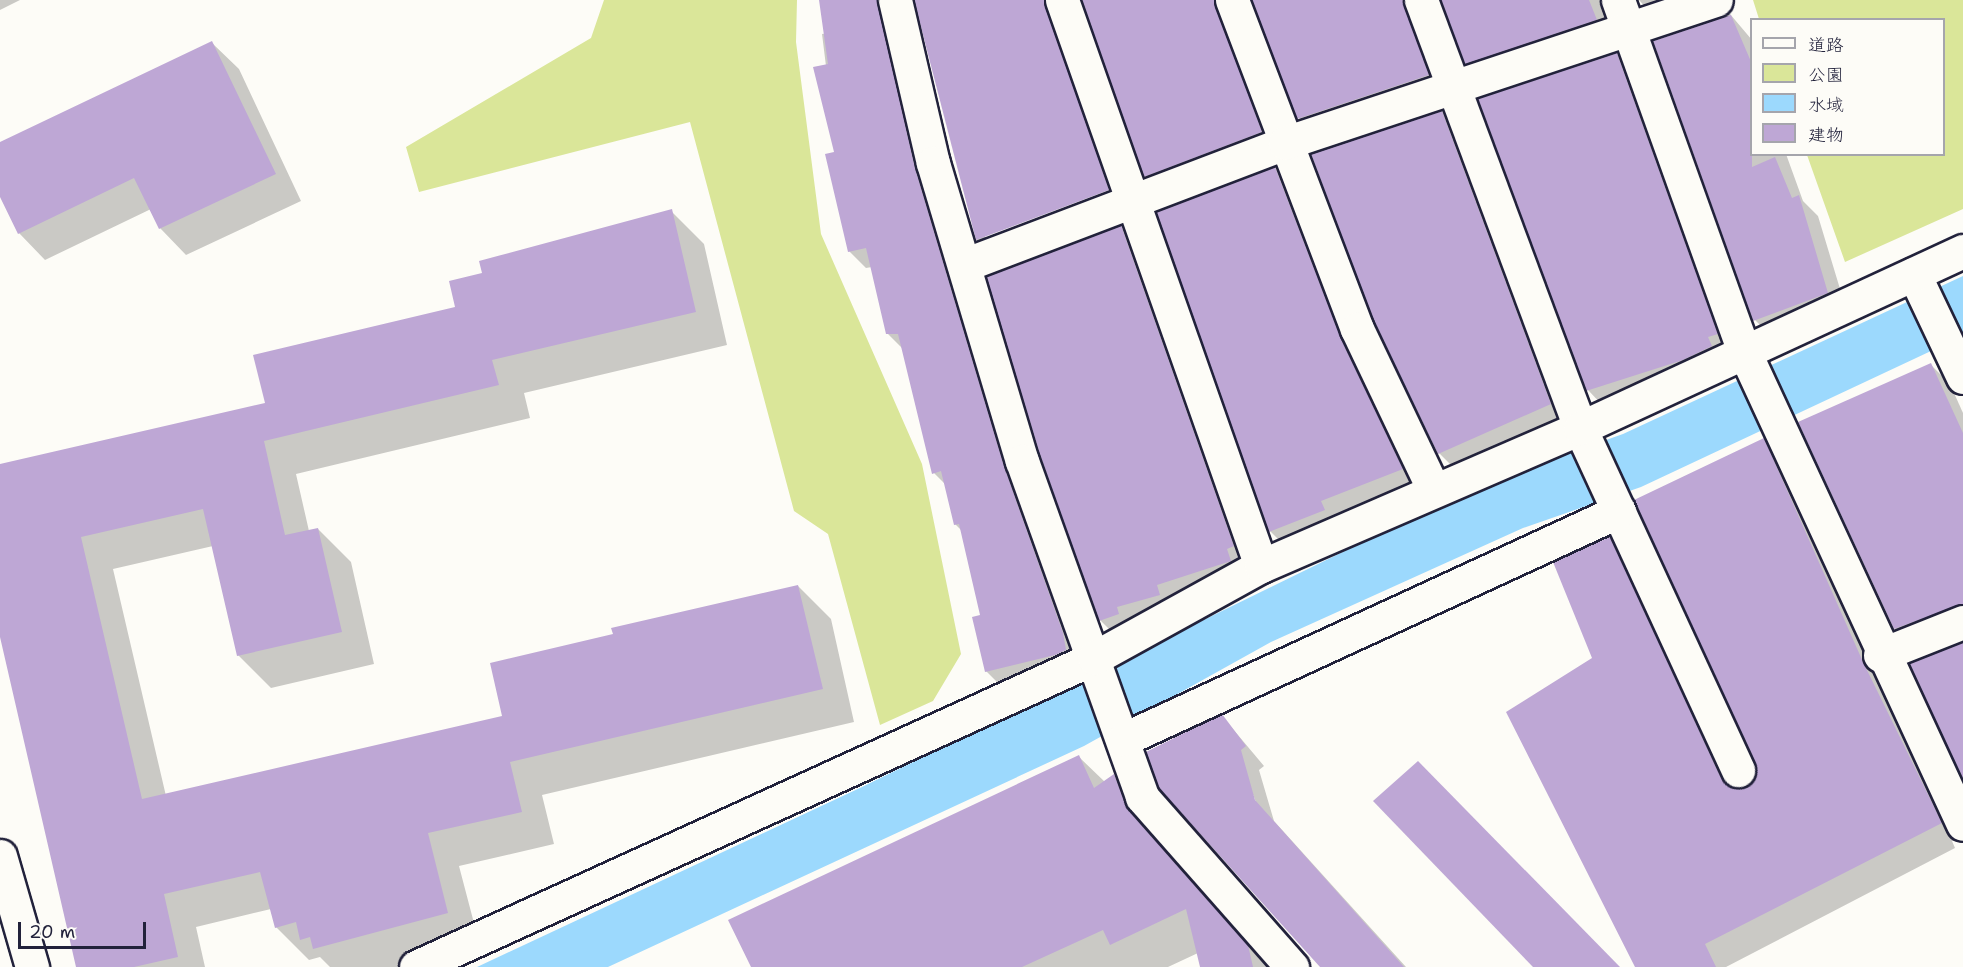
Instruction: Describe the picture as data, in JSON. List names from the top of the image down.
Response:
{
  "legend": [
    "道路",
    "公園",
    "水域",
    "建物"
  ],
  "scale_bar": "20 m"
}
